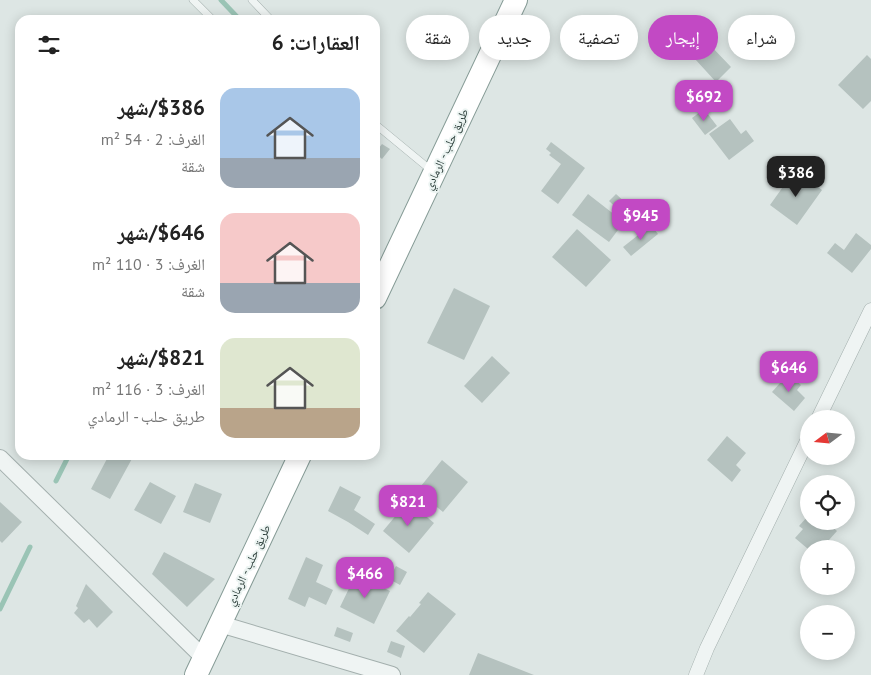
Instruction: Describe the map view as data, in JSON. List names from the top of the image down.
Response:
{
  "streets": {
    "highway": ["طريق حلب - الرمادي"]
  },
  "north": "left",
  "page": {
    "chip": [
      "شراء",
      "إيجار",
      "تصفية",
      "جديد",
      "شقة"
    ],
    "heading": "العقارات: 6",
    "list": [
      {
        "name": "$386/شهر",
        "note": "الغرف: 2 · 54 m² · شقة"
      },
      {
        "name": "$646/شهر",
        "note": "الغرف: 3 · 110 m² · شقة"
      },
      {
        "name": "$821/شهر",
        "note": "الغرف: 3 · 116 m² · طريق حلب - الرمادي"
      }
    ],
    "price": [
      "$692",
      "$386",
      "$945",
      "$646",
      "$821",
      "$466"
    ],
    "map_buttons": ["+", "−"]
  }
}
